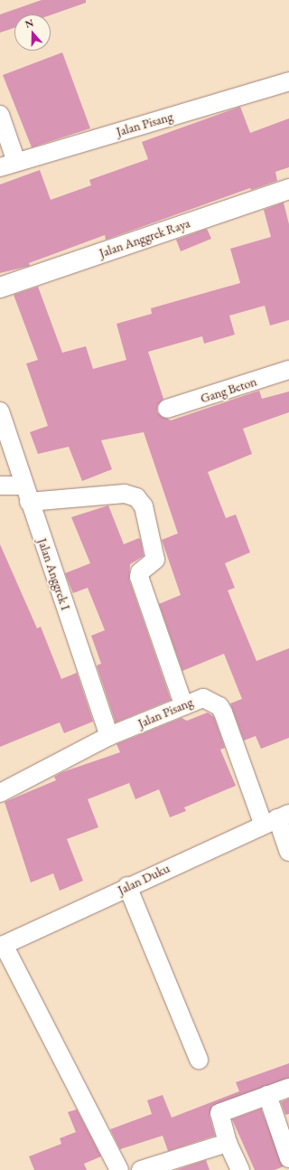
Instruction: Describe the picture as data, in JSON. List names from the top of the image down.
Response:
{
  "streets": {
    "street": [
      "Jalan Pisang",
      "Jalan Anggrek Raya",
      "Gang Beton",
      "Jalan Anggrek I",
      "Jalan Duku"
    ]
  },
  "crossings": [
    ["Jalan Pisang", "Jalan Anggrek I"],
    ["Jalan Pisang", "Jalan Duku"]
  ],
  "north": "top"
}
